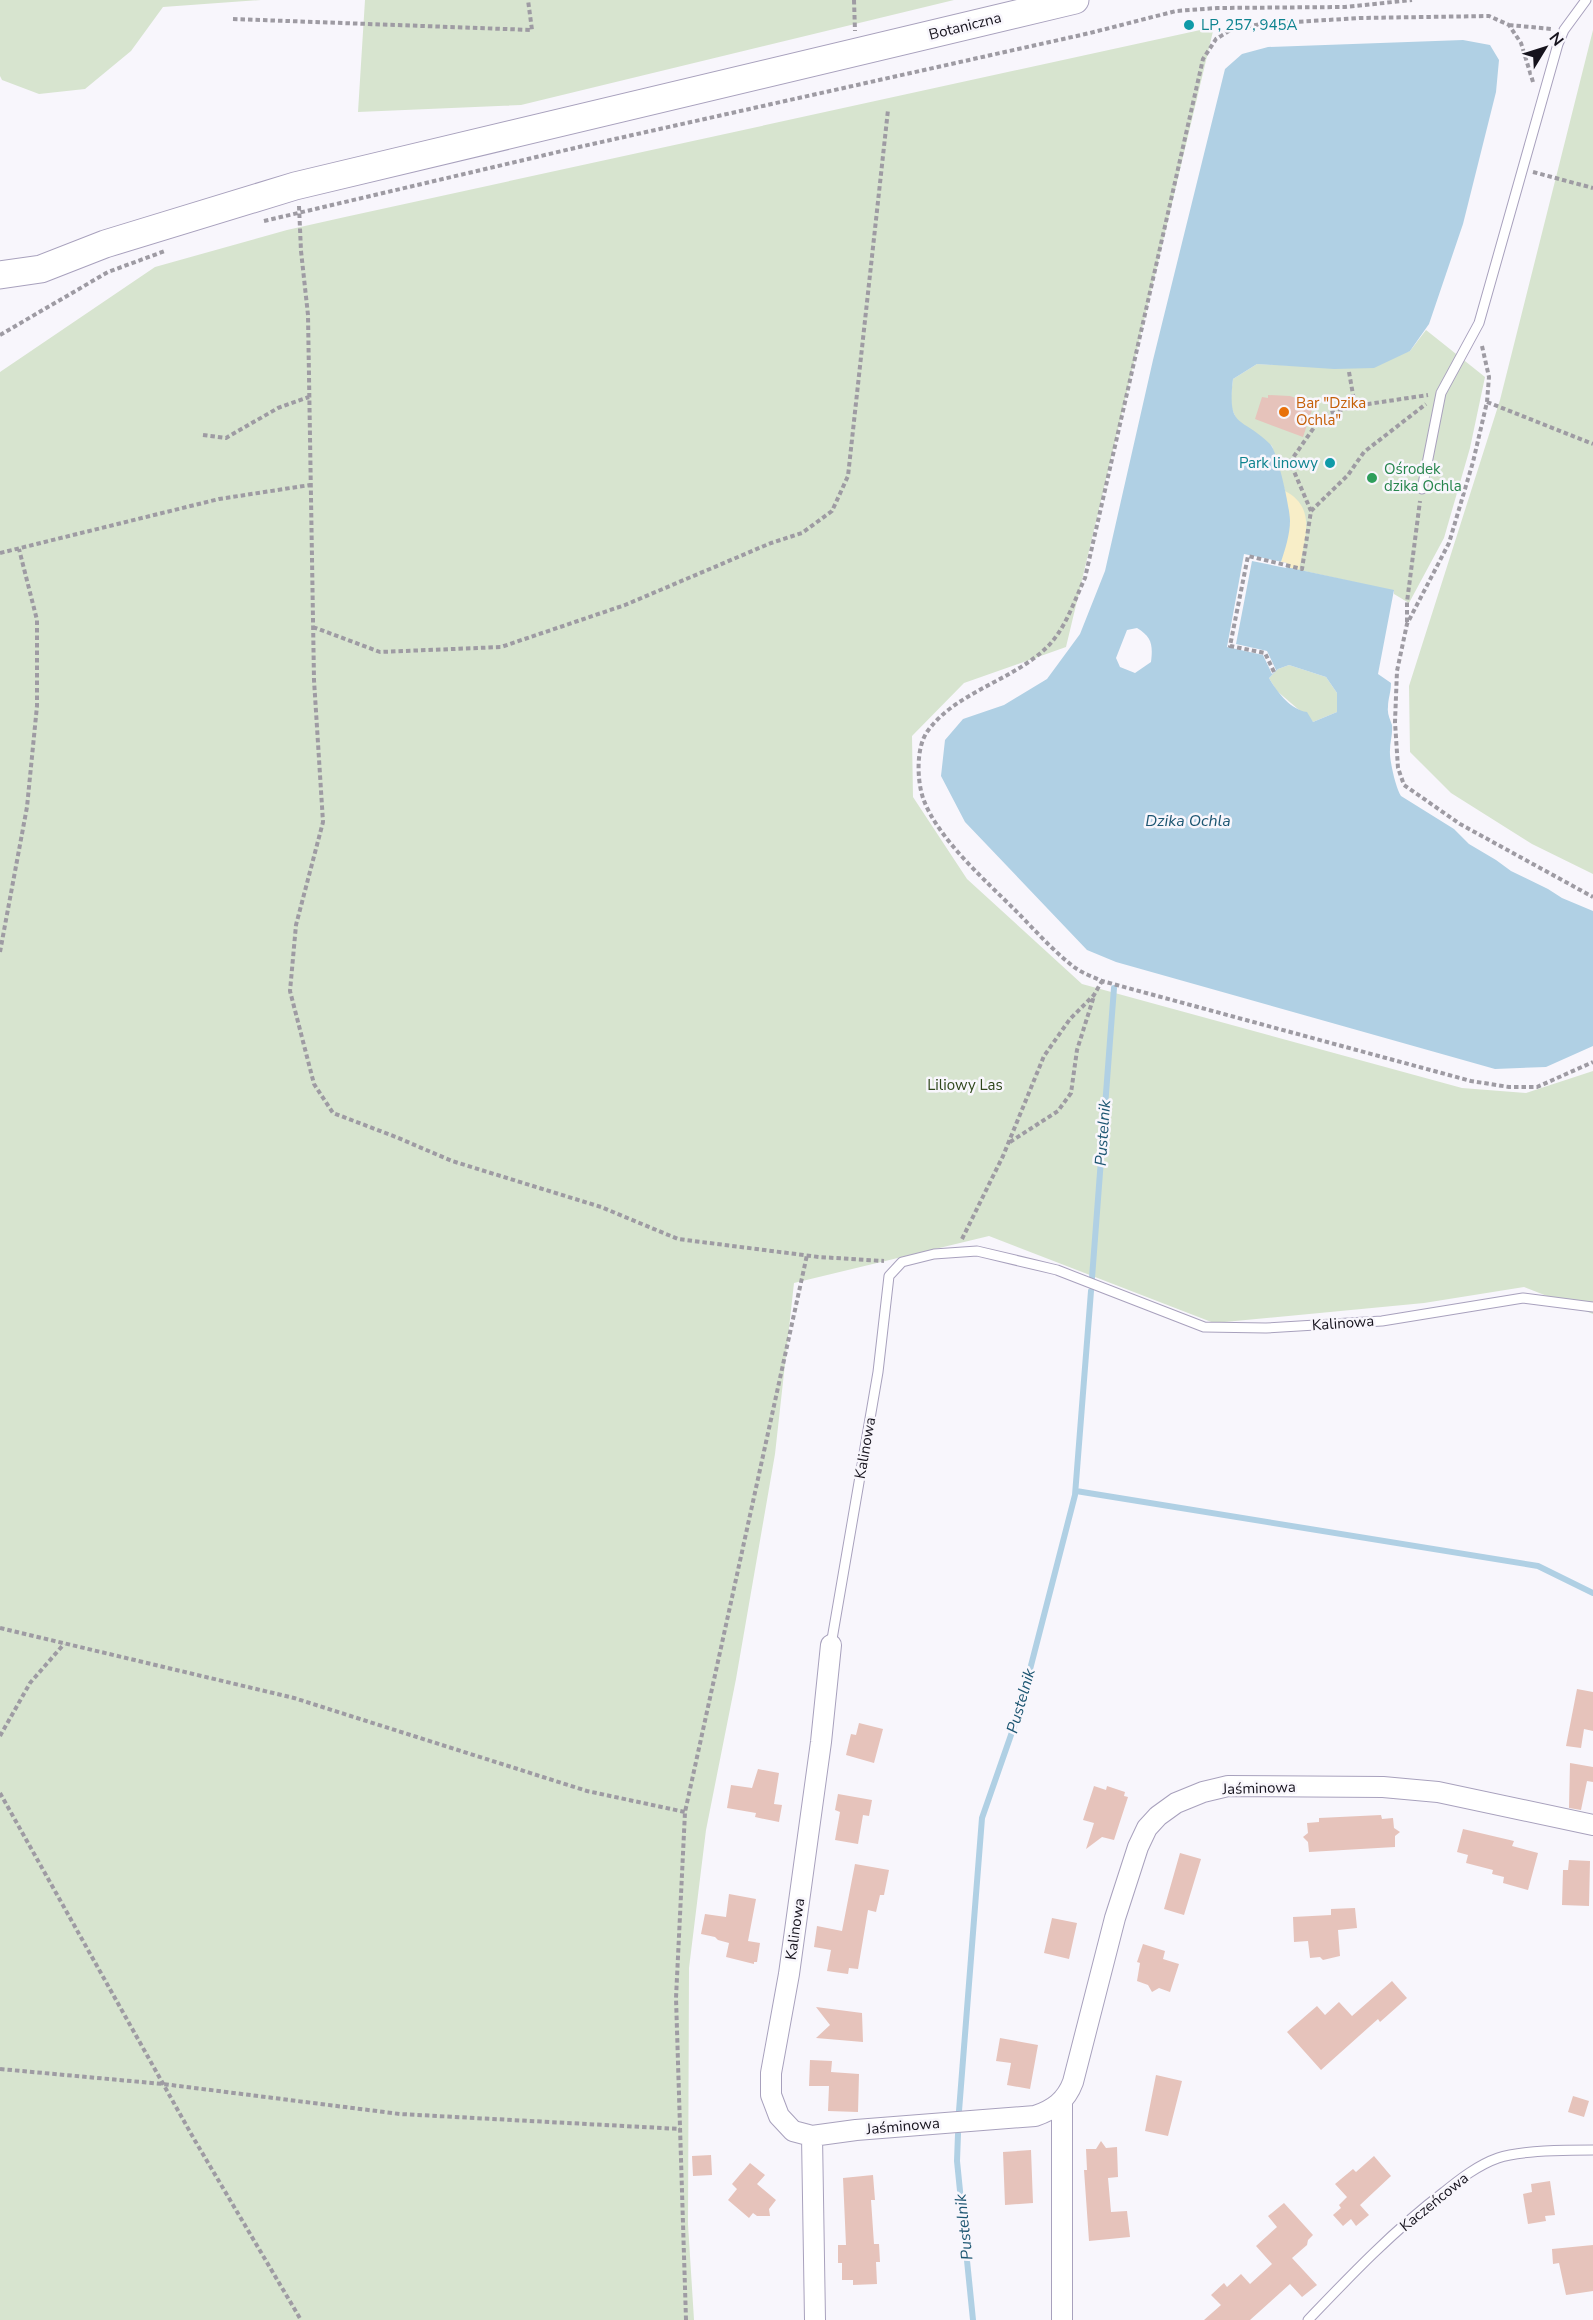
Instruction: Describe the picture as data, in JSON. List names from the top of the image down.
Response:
{
  "streets": {
    "main road": ["Botaniczna"],
    "street": ["Kalinowa", "Jaśminowa"],
    "lane": ["Kaczeńcowa"]
  },
  "crossings": [
    ["Kalinowa", "Jaśminowa"]
  ],
  "water": ["Dzika Ochla", "Pustelnik"],
  "parks": ["Liliowy Las"],
  "places": [
    "LP, 257, 945A",
    "Bar \"Dzika Ochla\"",
    "Park linowy",
    "Ośrodek dzika Ochla"
  ],
  "north": "top right"
}
